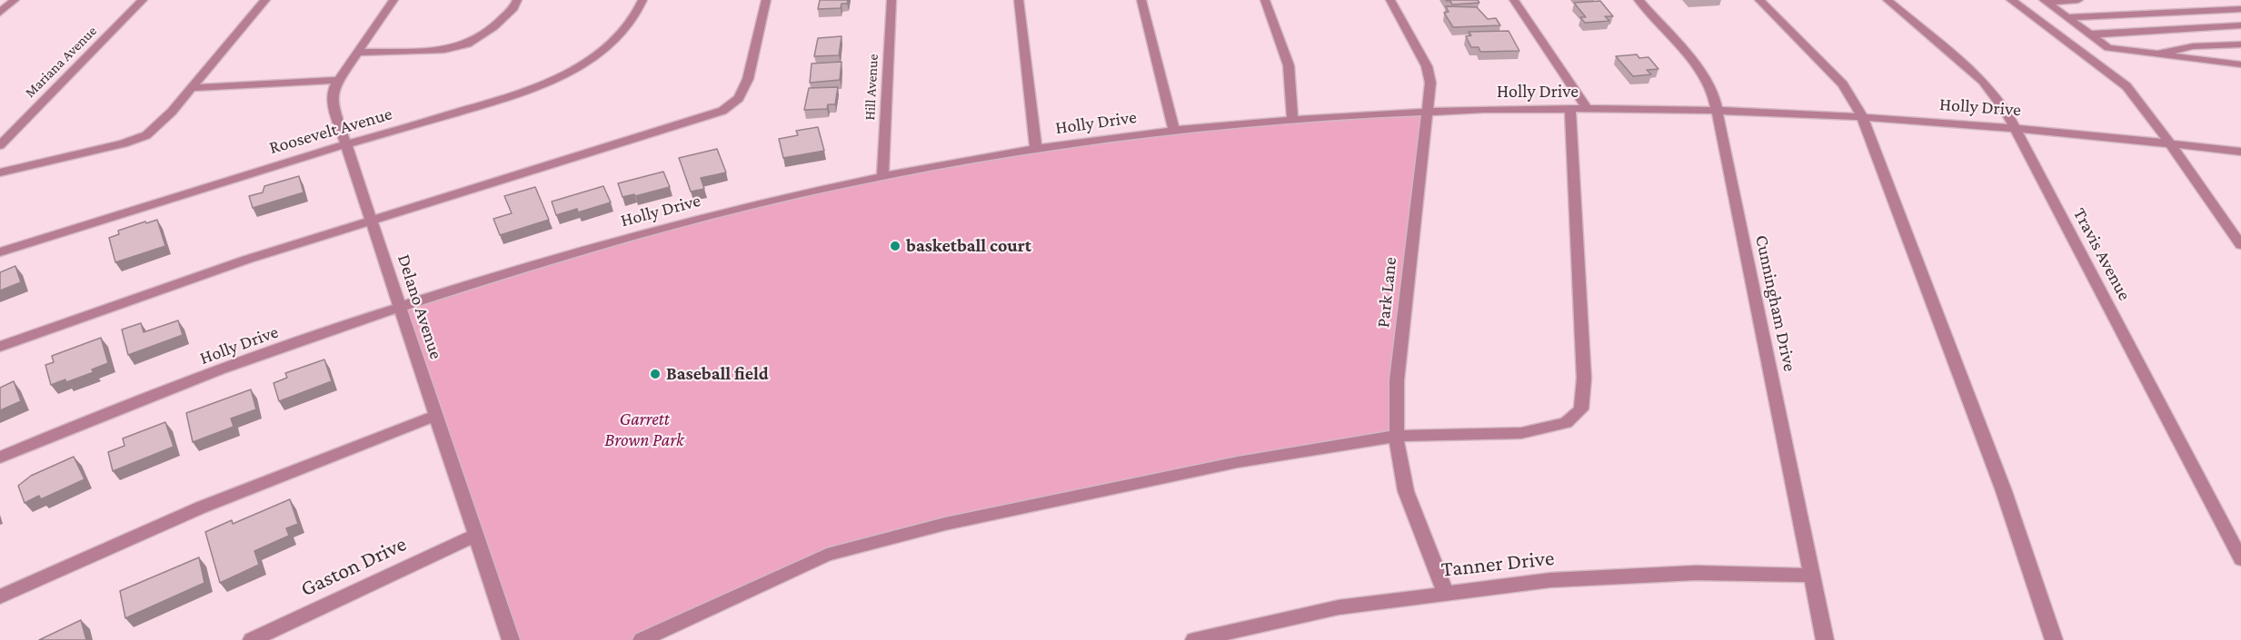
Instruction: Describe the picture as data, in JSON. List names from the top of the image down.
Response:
{
  "streets": {
    "street": [
      "Mariana Avenue",
      "Hill Avenue",
      "Holly Drive",
      "Roosevelt Avenue",
      "Travis Avenue",
      "Park Lane",
      "Cunningham Drive",
      "Delano Avenue",
      "Tanner Drive",
      "Gaston Drive"
    ]
  },
  "crossings": [
    ["Hill Avenue", "Holly Drive"],
    ["Holly Drive", "Travis Avenue"],
    ["Holly Drive", "Park Lane"],
    ["Holly Drive", "Cunningham Drive"],
    ["Holly Drive", "Delano Avenue"],
    ["Roosevelt Avenue", "Delano Avenue"],
    ["Park Lane", "Tanner Drive"],
    ["Cunningham Drive", "Tanner Drive"],
    ["Delano Avenue", "Gaston Drive"]
  ],
  "parks": ["Garrett Brown Park"],
  "places": ["basketball court", "Baseball field"]
}
